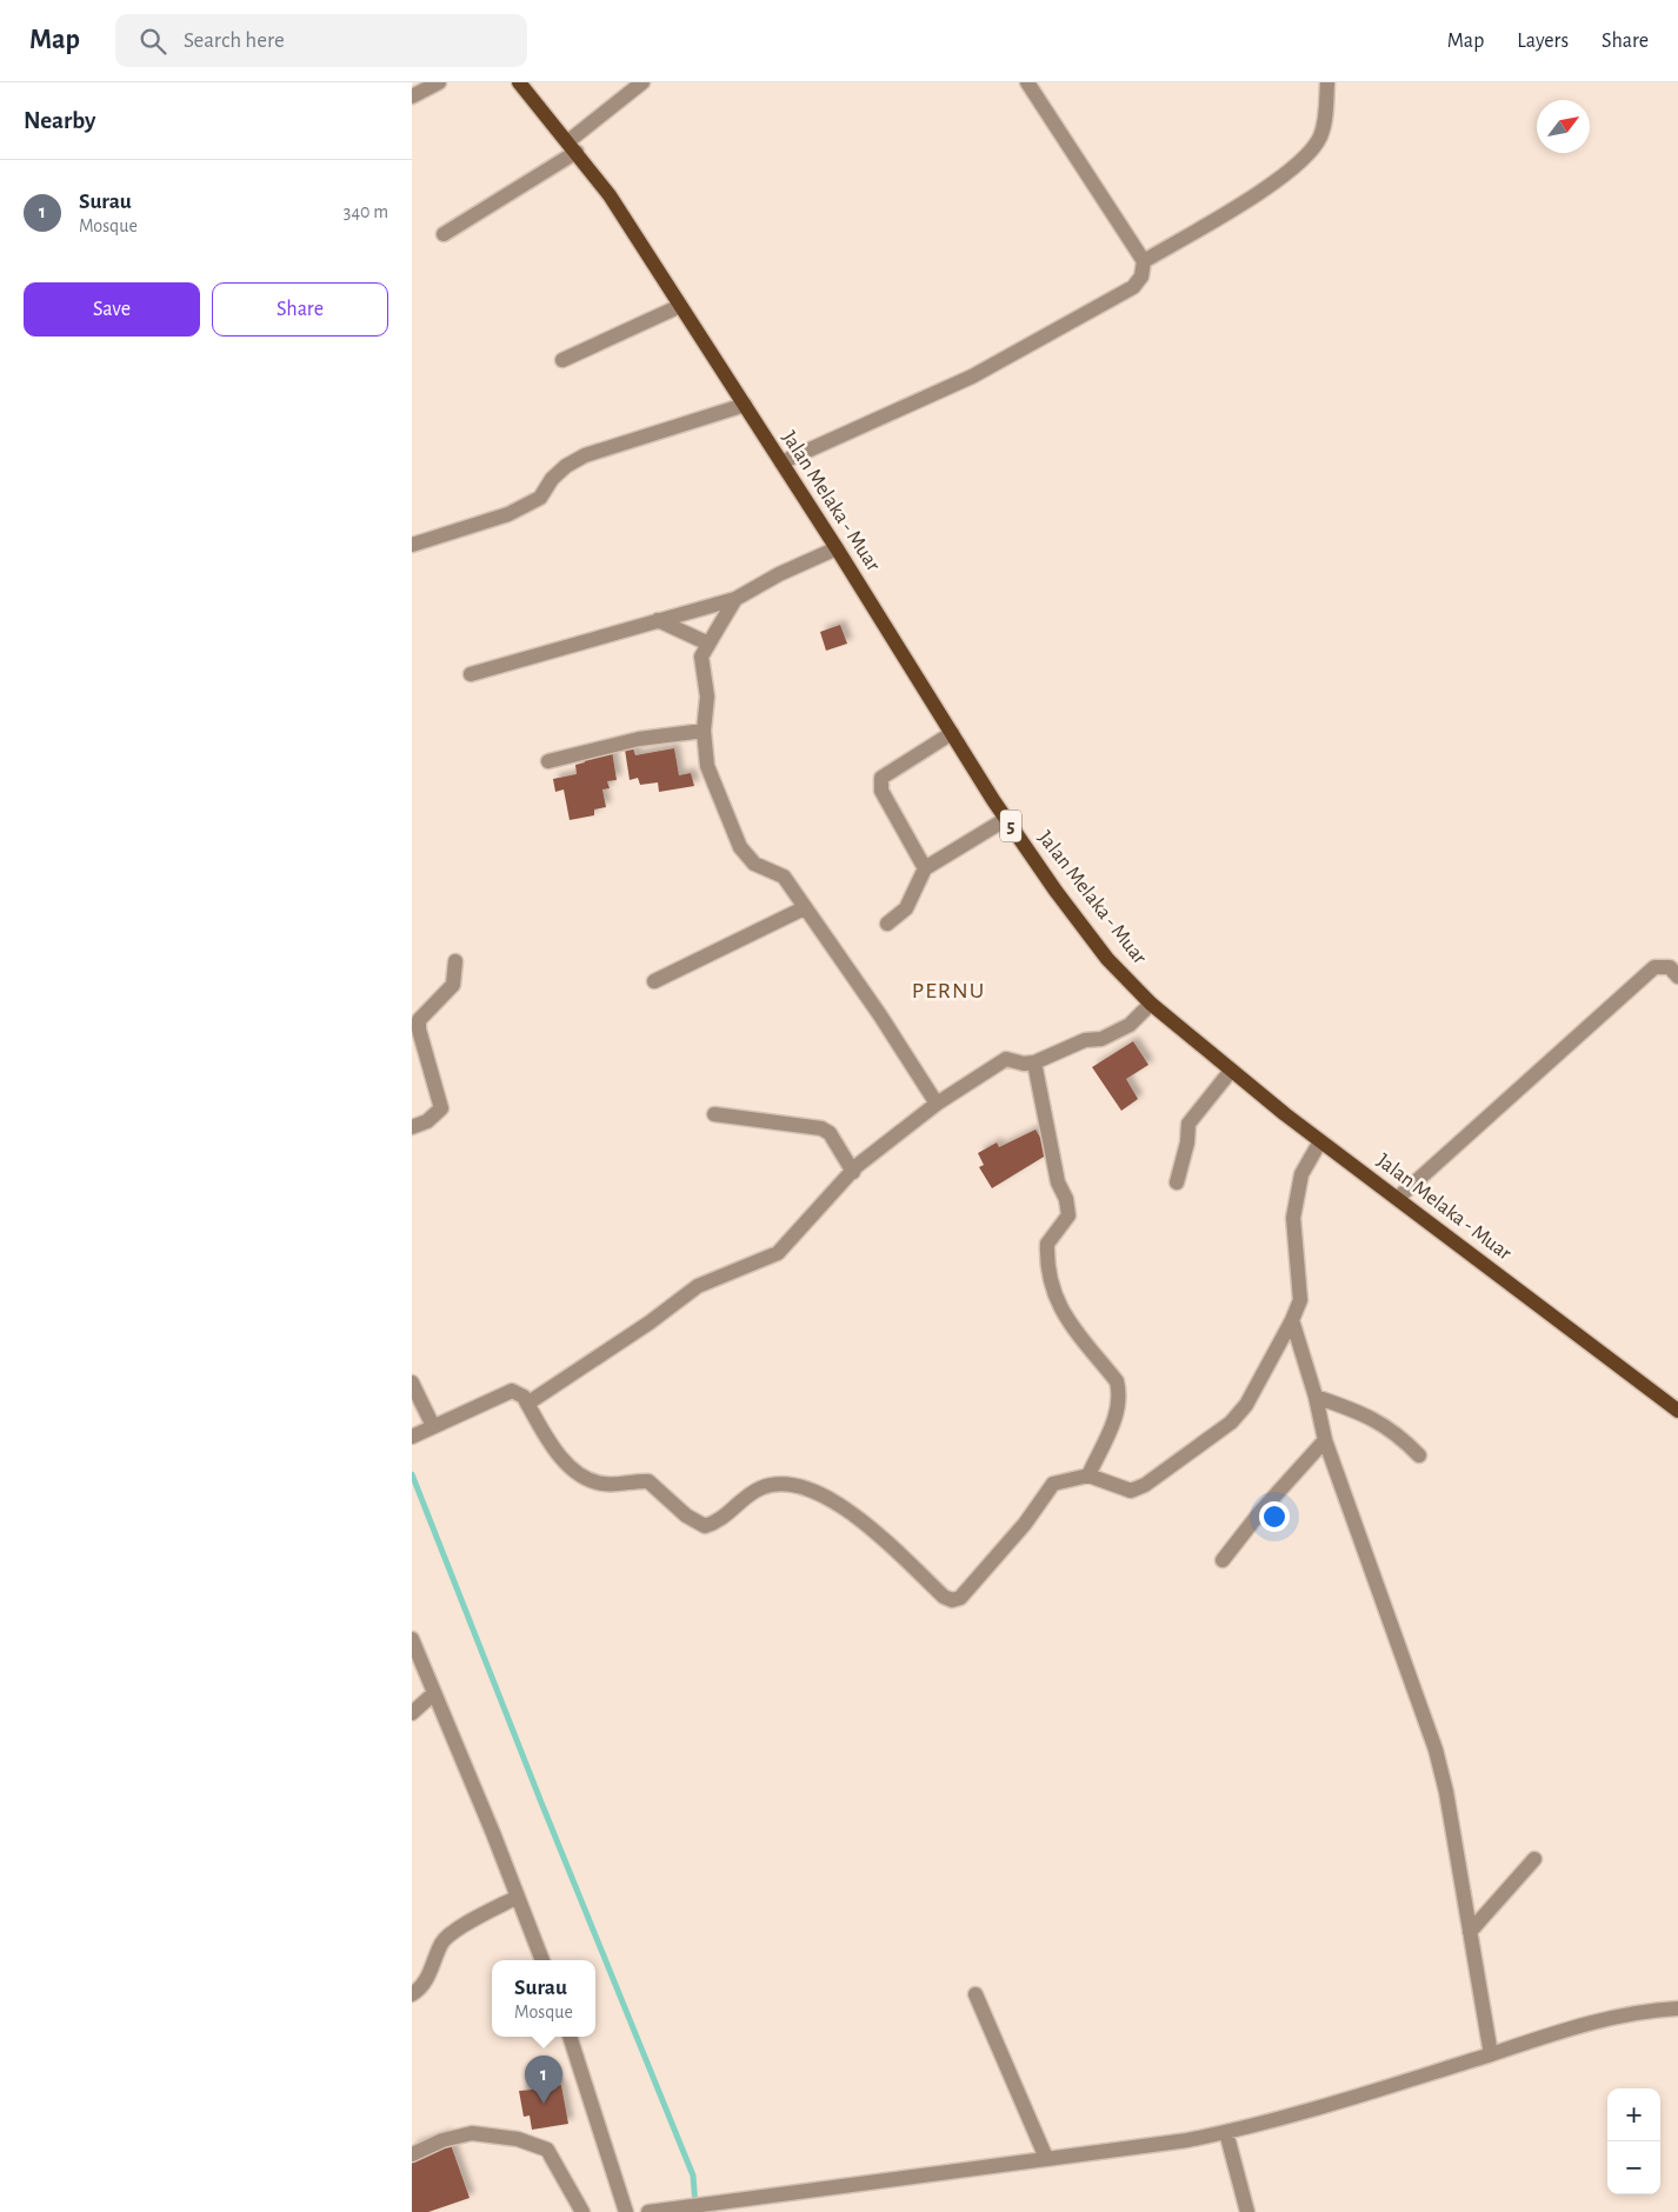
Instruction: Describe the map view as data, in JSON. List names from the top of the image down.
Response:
{
  "streets": {
    "main road": ["Jalan Melaka - Muar", "5"]
  },
  "districts": ["PERNU"],
  "north": "top right",
  "page": {
    "header": "Map",
    "search": "Search here",
    "nav": ["Map", "Layers", "Share"],
    "heading": "Nearby",
    "list": [
      {
        "mark": "1",
        "name": "Surau",
        "note": "Mosque",
        "value": "340 m"
      }
    ],
    "buttons": ["Save", "Share"],
    "popup": ["Surau", "Mosque"],
    "pins": "1",
    "map_buttons": ["+", "−"]
  }
}
